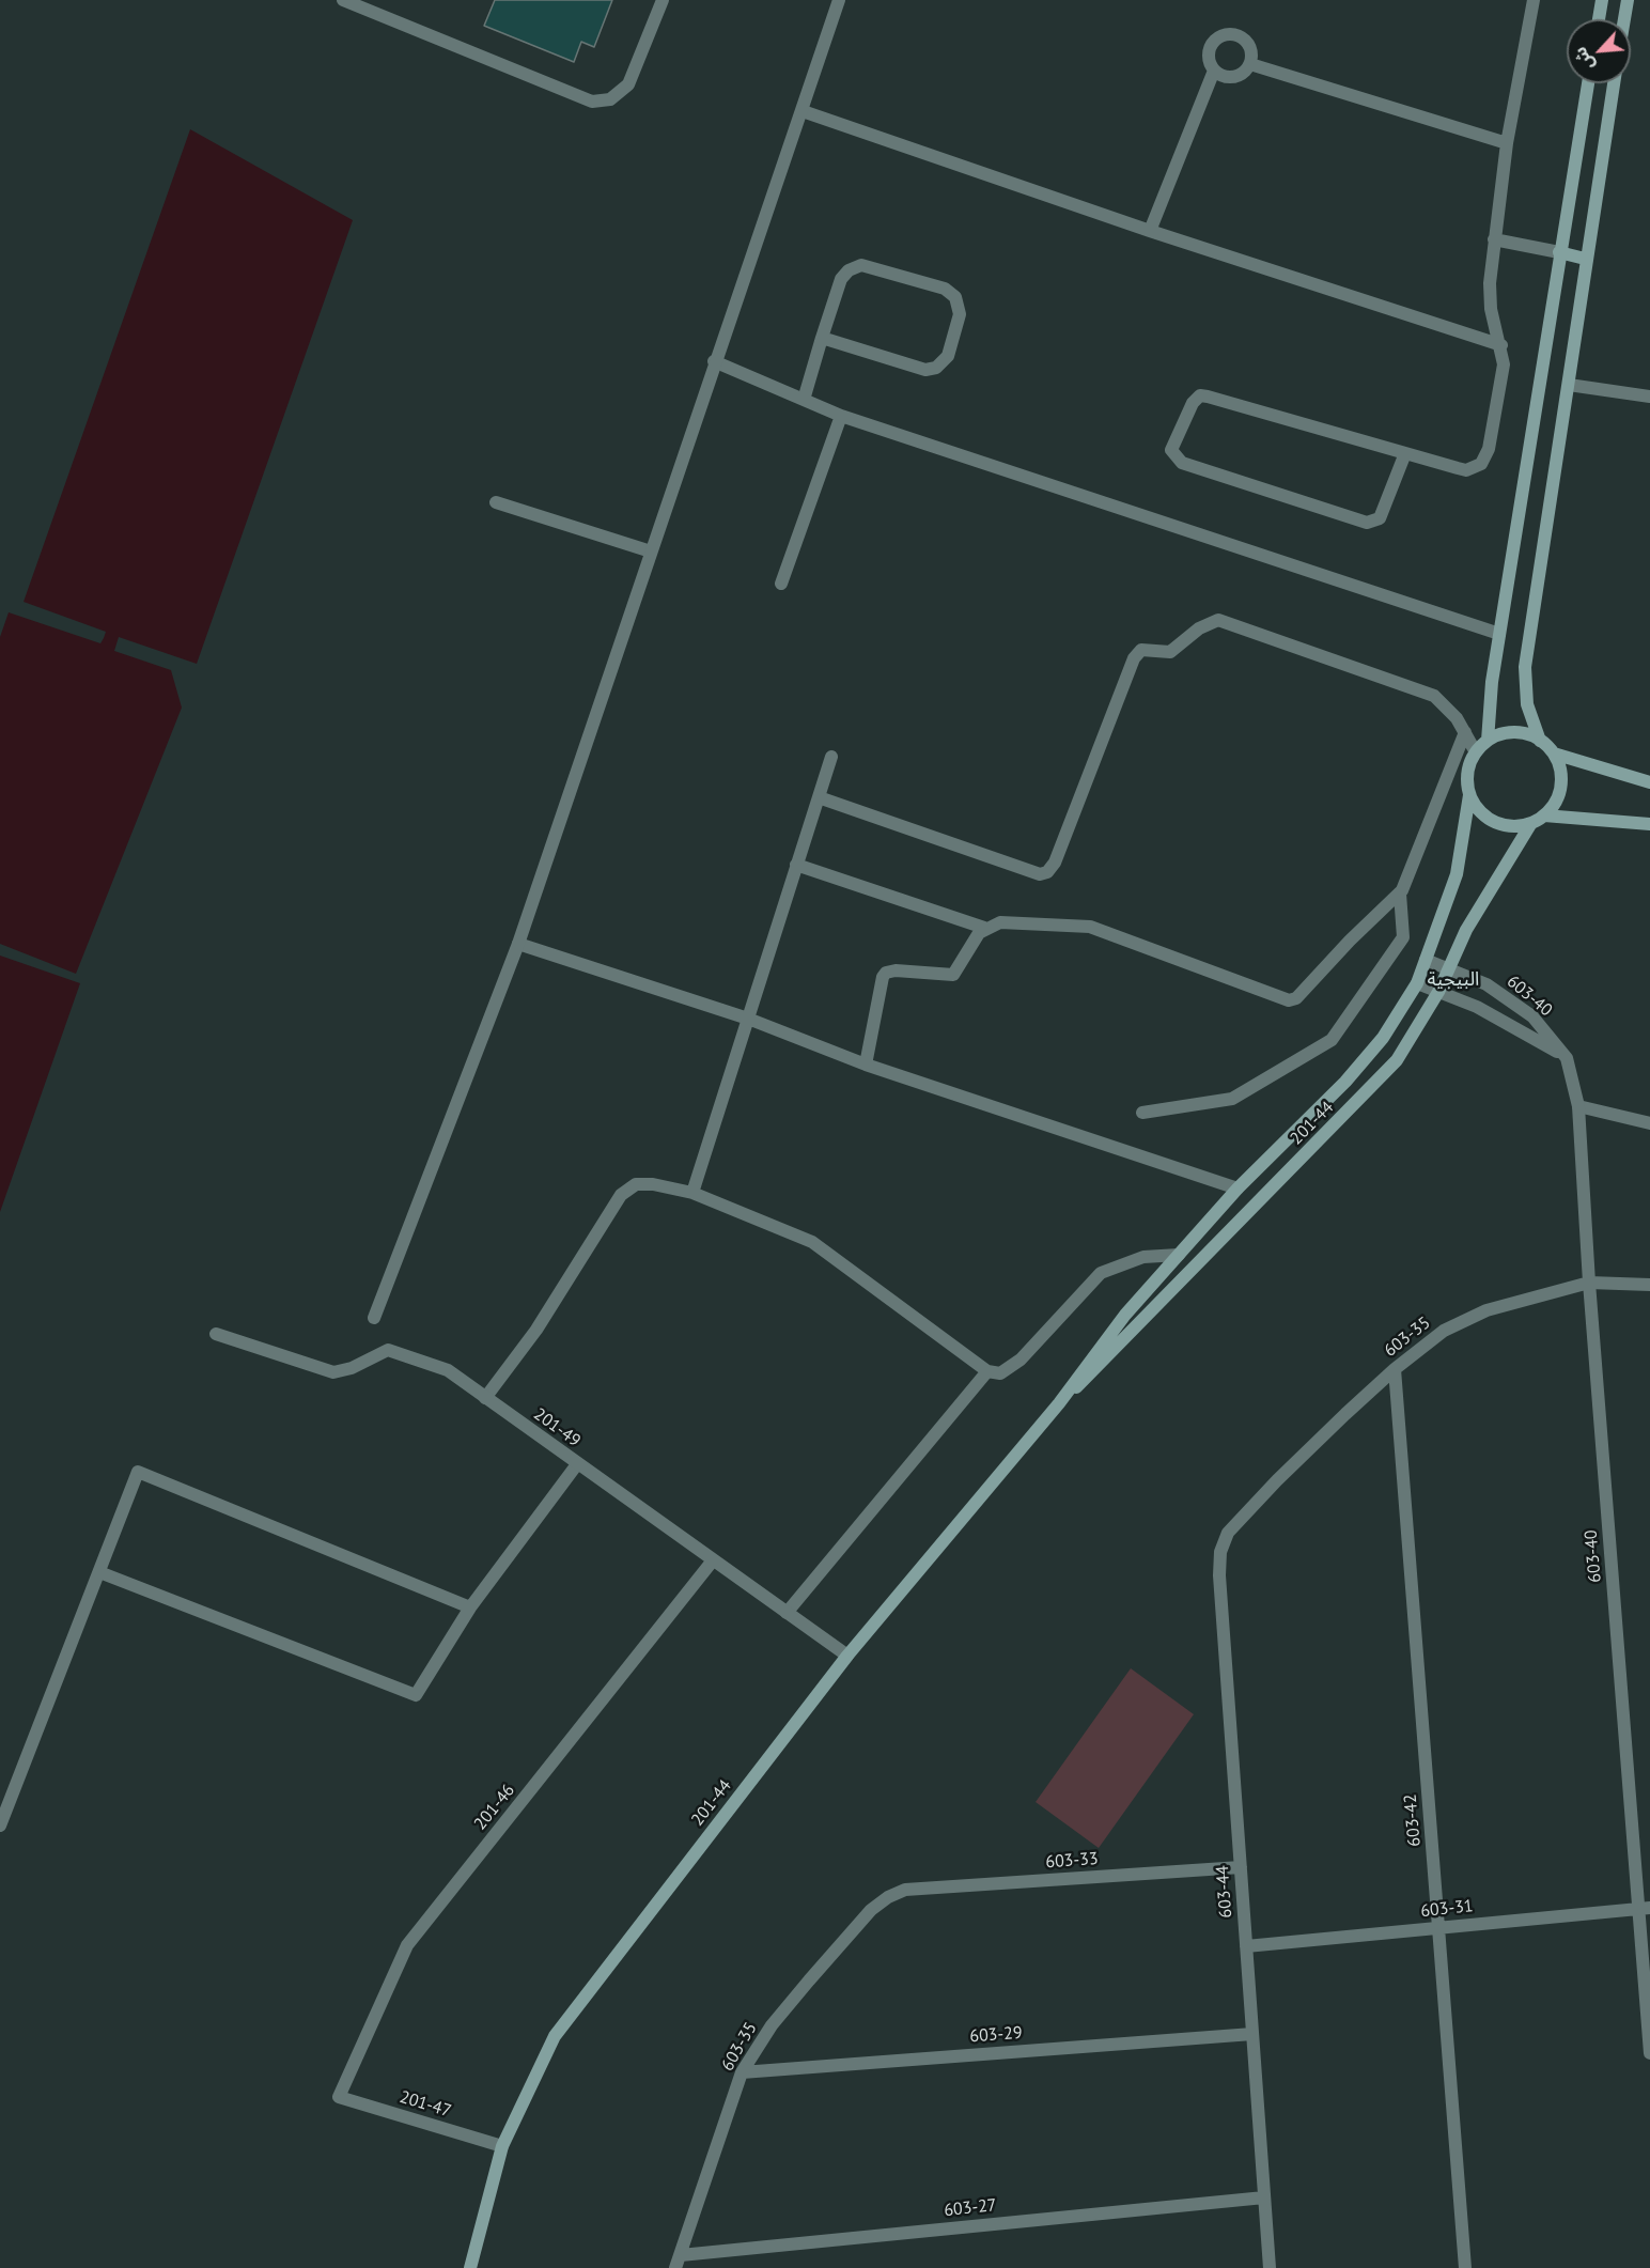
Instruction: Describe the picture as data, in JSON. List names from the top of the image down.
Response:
{
  "streets": {
    "street": [
      "603-40",
      "201-44",
      "603-35",
      "201-49",
      "201-46",
      "603-42",
      "603-33",
      "603-44",
      "603-31",
      "603-29",
      "201-47",
      "603-27"
    ]
  },
  "crossings": [
    ["603-40", "201-44"],
    ["603-40", "603-35"],
    ["603-40", "603-31"],
    ["201-44", "201-49"],
    ["201-44", "201-47"],
    ["603-35", "603-42"],
    ["603-35", "603-33"],
    ["603-35", "603-44"],
    ["603-35", "603-29"],
    ["603-35", "603-27"],
    ["201-49", "201-46"],
    ["201-46", "201-47"],
    ["603-42", "603-31"],
    ["603-33", "603-44"],
    ["603-44", "603-31"],
    ["603-44", "603-29"],
    ["603-44", "603-27"]
  ],
  "districts": ["البيجية"],
  "north": "bottom left"
}
